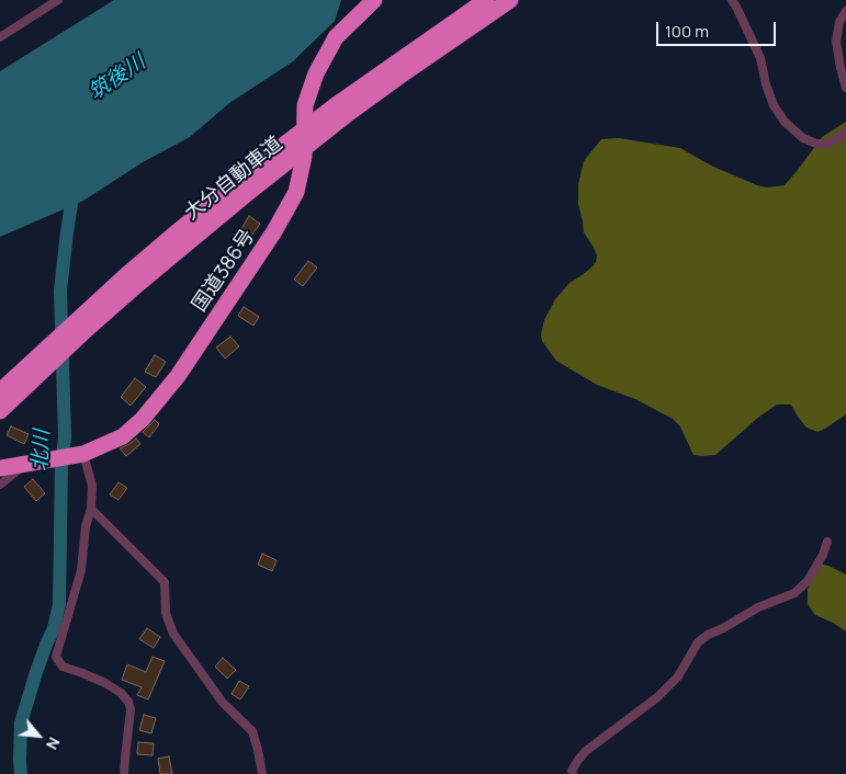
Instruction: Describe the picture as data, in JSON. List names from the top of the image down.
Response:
{
  "streets": {
    "highway": ["大分自動車道", "国道386号"]
  },
  "water": ["筑後川", "北川"],
  "scale_bar": "100 m",
  "north": "bottom right"
}
